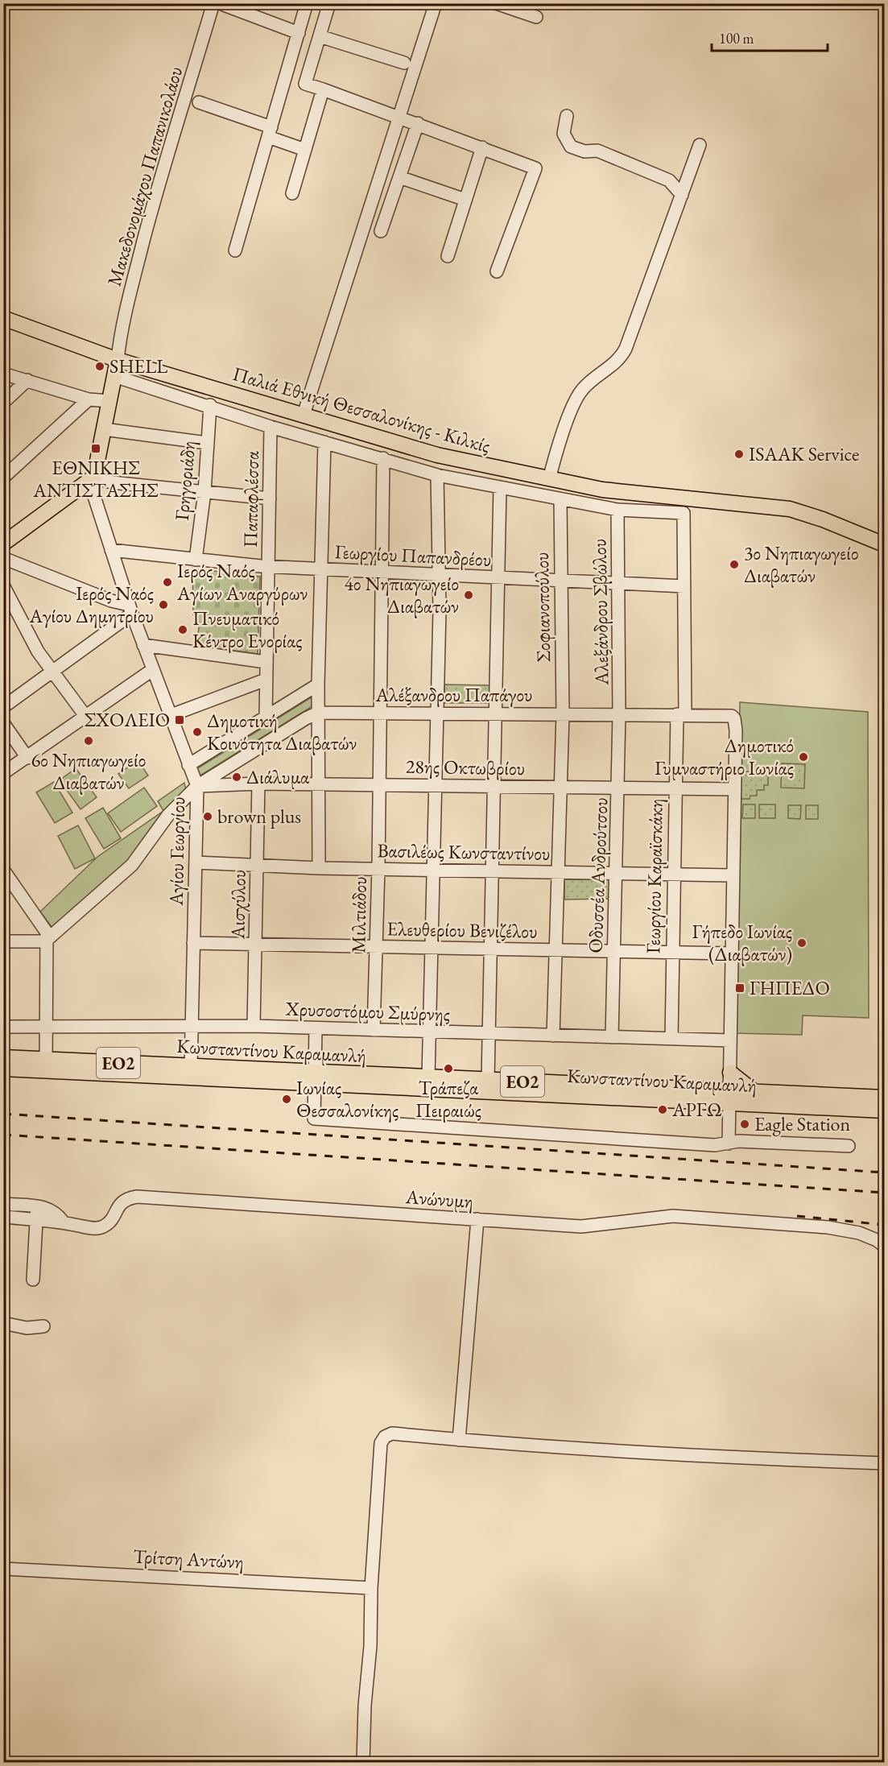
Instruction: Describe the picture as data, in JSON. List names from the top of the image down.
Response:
{
  "streets": {
    "main road": ["Παλιά Εθνική Θεσσαλονίκης - Κιλκίς", "Κωνσταντίνου Καραμανλή", "ΕΟ2"],
    "street": [
      "Μακεδονομάχου Παπανικολάου",
      "Γρηγοριάδη",
      "Παπαφλέσσα",
      "Γεωργίου Παπανδρέου",
      "Σοφιανοπούλου",
      "Αλεξάνδρου Σβώλου",
      "Αλέξανδρου Παπάγου",
      "28ης Οκτωβρίου",
      "Αγίου Γεωργίου",
      "Βασιλέως Κωνσταντίνου",
      "Οδυσσέα Ανδρούτσου",
      "Γεωργίου Καραϊσκάκη",
      "Αισχύλου",
      "Μιλτιάδου",
      "Ελευθερίου Βενιζέλου",
      "Χρυσοστόμου Σμύρνης",
      "Ανώνυμη",
      "Τρίτση Αντώνη"
    ]
  },
  "crossings": [
    ["Μακεδονομάχου Παπανικολάου", "Παλιά Εθνική Θεσσαλονίκης - Κιλκίς"],
    ["Γρηγοριάδη", "Γεωργίου Παπανδρέου"],
    ["Παπαφλέσσα", "Γεωργίου Παπανδρέου"],
    ["Γεωργίου Παπανδρέου", "Σοφιανοπούλου"],
    ["Γεωργίου Παπανδρέου", "Αλεξάνδρου Σβώλου"],
    ["Γεωργίου Παπανδρέου", "Αγίου Γεωργίου"],
    ["Γεωργίου Παπανδρέου", "Γεωργίου Καραϊσκάκη"],
    ["Γεωργίου Παπανδρέου", "Μιλτιάδου"],
    ["Σοφιανοπούλου", "Αλέξανδρου Παπάγου"],
    ["Σοφιανοπούλου", "28ης Οκτωβρίου"],
    ["Σοφιανοπούλου", "Βασιλέως Κωνσταντίνου"],
    ["Σοφιανοπούλου", "Ελευθερίου Βενιζέλου"],
    ["Σοφιανοπούλου", "Χρυσοστόμου Σμύρνης"],
    ["Αλεξάνδρου Σβώλου", "Αλέξανδρου Παπάγου"],
    ["Αλεξάνδρου Σβώλου", "Οδυσσέα Ανδρούτσου"],
    ["Αλεξάνδρου Σβώλου", "Γεωργίου Καραϊσκάκη"],
    ["Αλέξανδρου Παπάγου", "28ης Οκτωβρίου"],
    ["Αλέξανδρου Παπάγου", "Αγίου Γεωργίου"],
    ["Αλέξανδρου Παπάγου", "Οδυσσέα Ανδρούτσου"],
    ["Αλέξανδρου Παπάγου", "Γεωργίου Καραϊσκάκη"],
    ["Αλέξανδρου Παπάγου", "Μιλτιάδου"],
    ["28ης Οκτωβρίου", "Αγίου Γεωργίου"],
    ["28ης Οκτωβρίου", "Οδυσσέα Ανδρούτσου"],
    ["28ης Οκτωβρίου", "Γεωργίου Καραϊσκάκη"],
    ["28ης Οκτωβρίου", "Αισχύλου"],
    ["28ης Οκτωβρίου", "Μιλτιάδου"],
    ["Αγίου Γεωργίου", "Βασιλέως Κωνσταντίνου"],
    ["Αγίου Γεωργίου", "Ελευθερίου Βενιζέλου"],
    ["Αγίου Γεωργίου", "Χρυσοστόμου Σμύρνης"],
    ["Αγίου Γεωργίου", "Κωνσταντίνου Καραμανλή"],
    ["Βασιλέως Κωνσταντίνου", "Οδυσσέα Ανδρούτσου"],
    ["Βασιλέως Κωνσταντίνου", "Γεωργίου Καραϊσκάκη"],
    ["Βασιλέως Κωνσταντίνου", "Αισχύλου"],
    ["Βασιλέως Κωνσταντίνου", "Μιλτιάδου"],
    ["Οδυσσέα Ανδρούτσου", "Ελευθερίου Βενιζέλου"],
    ["Οδυσσέα Ανδρούτσου", "Χρυσοστόμου Σμύρνης"],
    ["Γεωργίου Καραϊσκάκη", "Ελευθερίου Βενιζέλου"],
    ["Γεωργίου Καραϊσκάκη", "Χρυσοστόμου Σμύρνης"],
    ["Αισχύλου", "Ελευθερίου Βενιζέλου"],
    ["Αισχύλου", "Χρυσοστόμου Σμύρνης"],
    ["Μιλτιάδου", "Ελευθερίου Βενιζέλου"],
    ["Μιλτιάδου", "Χρυσοστόμου Σμύρνης"]
  ],
  "places": {
    "other": [
      "SHELL",
      "ISAAK Service",
      "3ο Νηπιαγωγείο Διαβατών",
      "Ιερός Ναός Αγίων Αναργύρων",
      "4ο Νηπιαγωγείο Διαβατών",
      "Ιερός Ναός Αγίου Δημητρίου",
      "Πνευματικό Κέντρο Ενορίας",
      "Δημοτική Κοινότητα Διαβατών",
      "6ο Νηπιαγωγείο Διαβατών",
      "Δημοτικό Γυμναστήριο Ιωνίας",
      "Διάλυμα",
      "brown plus",
      "Γήπεδο Ιωνίας (Διαβατών)",
      "Τράπεζα Πειραιώς",
      "Ιωνίας Θεσσαλονίκης",
      "ΑΡΓΩ",
      "Eagle Station"
    ],
    "transit": ["ΕΘΝΙΚΗΣ ΑΝΤΙΣΤΑΣΗΣ", "ΣΧΟΛΕΙΟ", "ΓΗΠΕΔΟ"]
  },
  "scale_bar": "100 m"
}
